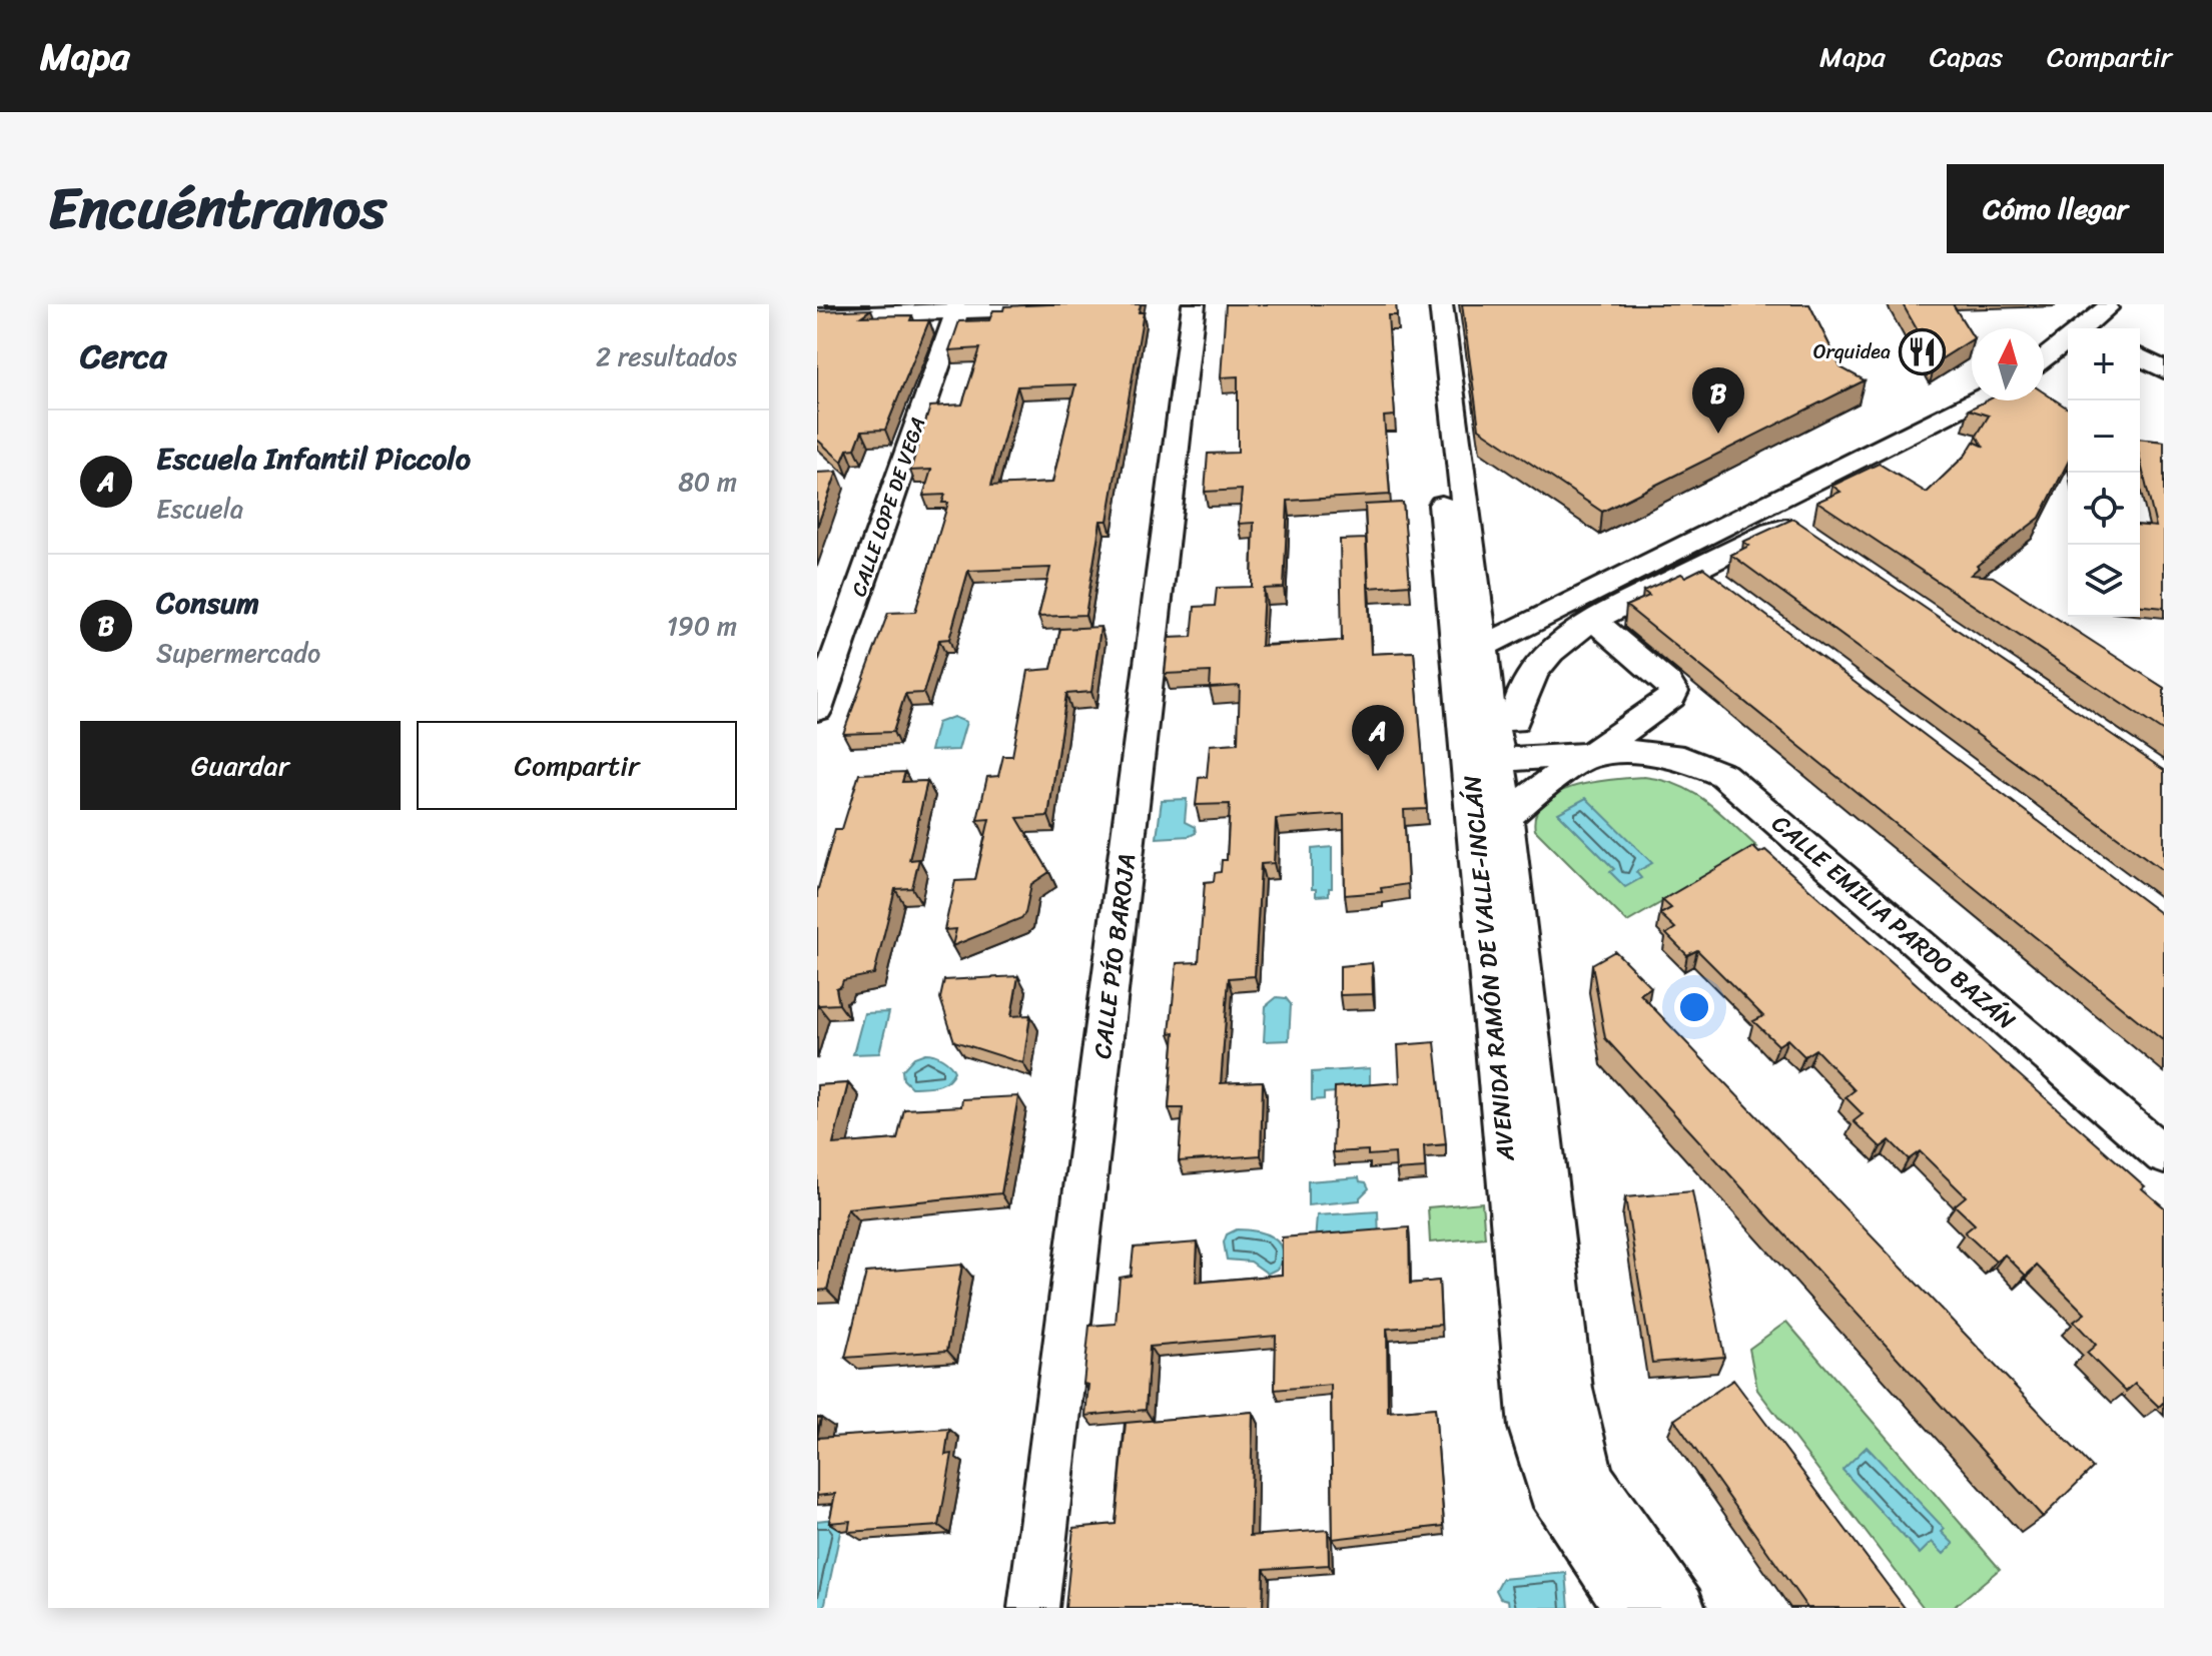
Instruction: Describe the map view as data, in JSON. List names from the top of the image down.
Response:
{
  "streets": {
    "street": [
      "CALLE LOPE DE VEGA",
      "CALLE EMILIA PARDO BAZÁN",
      "CALLE PÍO BAROJA",
      "AVENIDA RAMÓN DE VALLE-INCLÁN"
    ]
  },
  "crossings": [
    ["CALLE EMILIA PARDO BAZÁN", "AVENIDA RAMÓN DE VALLE-INCLÁN"]
  ],
  "places": {
    "restaurant": ["Orquidea"]
  },
  "north": "top",
  "page": {
    "header": "Mapa",
    "nav": ["Mapa", "Capas", "Compartir"],
    "title": "Encuéntranos",
    "buttons": [
      "Cómo llegar",
      ["Guardar", "Compartir"]
    ],
    "heading": ["Cerca", "2 resultados"],
    "map_buttons": ["+", "−"],
    "pins": ["B", "A"],
    "list": [
      {
        "mark": "A",
        "name": "Escuela Infantil Piccolo",
        "note": "Escuela",
        "value": "80 m"
      },
      {
        "mark": "B",
        "name": "Consum",
        "note": "Supermercado",
        "value": "190 m"
      }
    ]
  }
}
